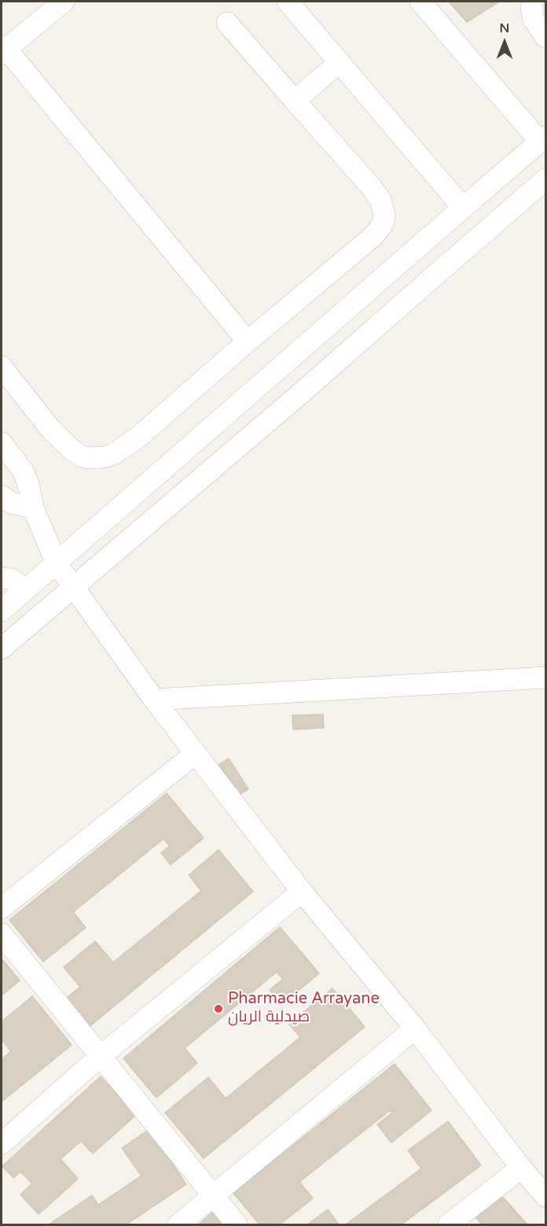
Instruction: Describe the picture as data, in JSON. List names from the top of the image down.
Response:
{
  "places": ["Pharmacie Arrayane صيدلية الريان"],
  "north": "top"
}
